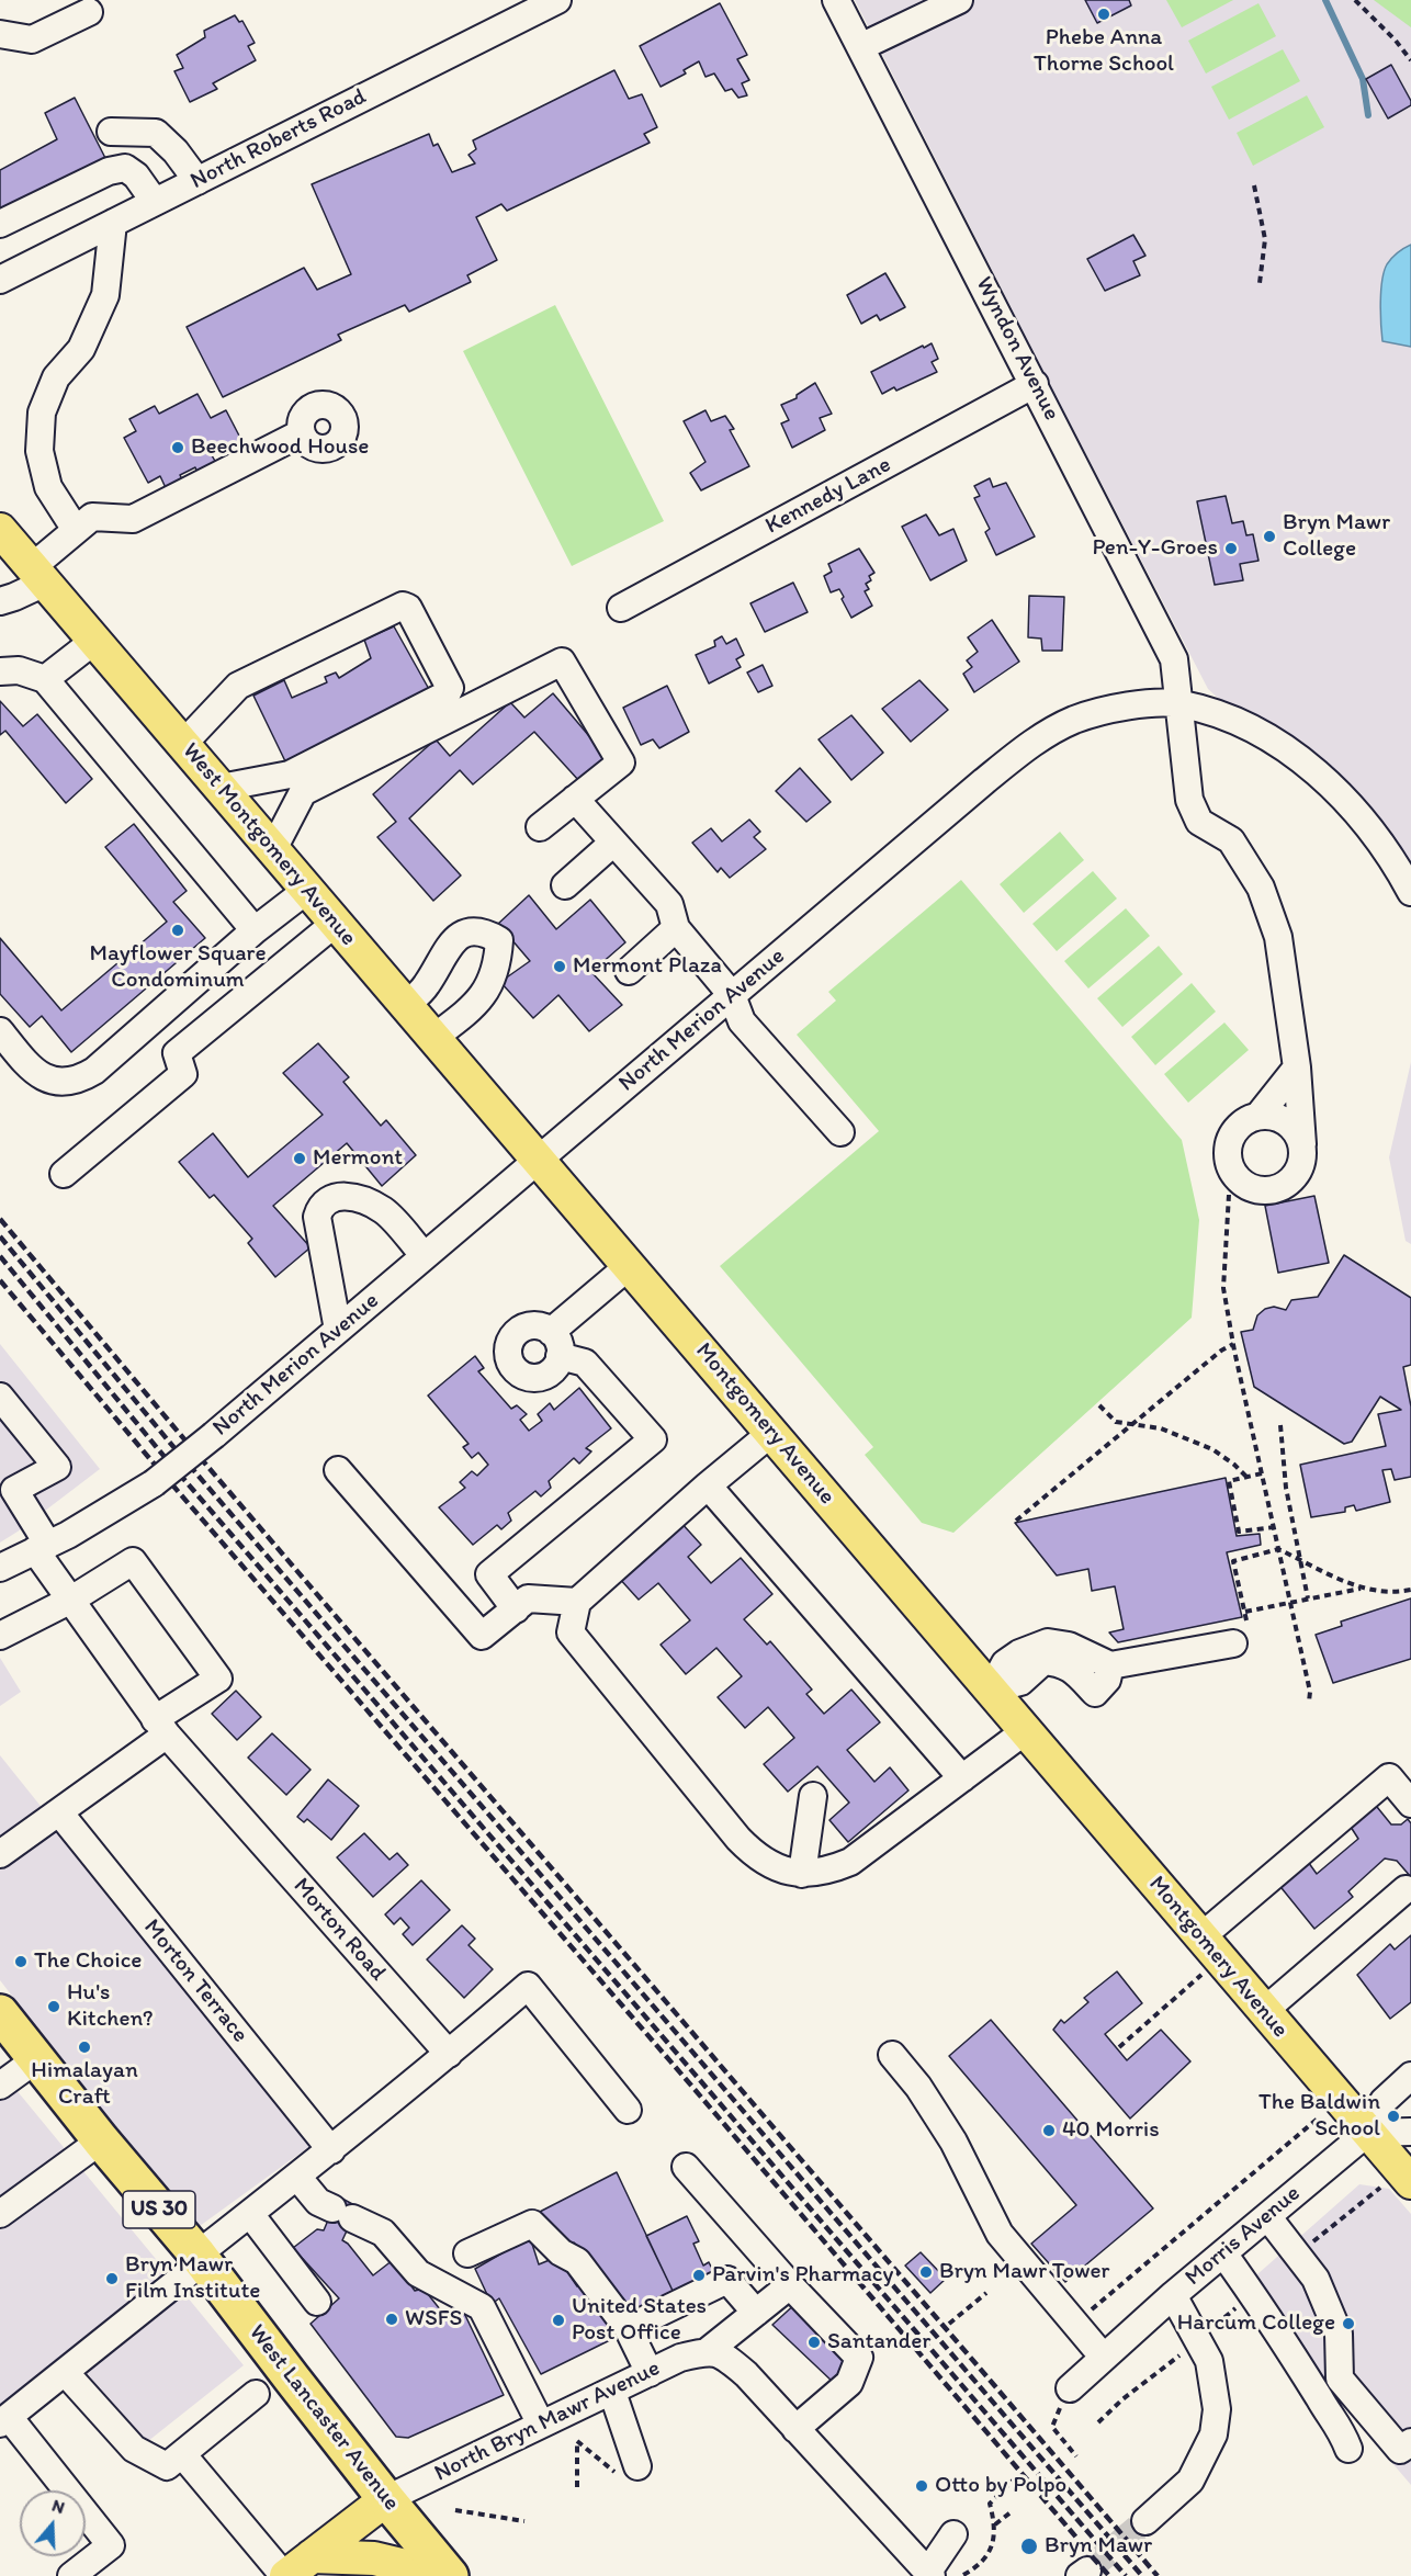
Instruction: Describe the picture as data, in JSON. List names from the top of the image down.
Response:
{
  "streets": {
    "highway": ["US 30", "West Lancaster Avenue"],
    "main road": ["West Montgomery Avenue", "Montgomery Avenue"],
    "street": [
      "North Roberts Road",
      "Wyndon Avenue",
      "Kennedy Lane",
      "North Merion Avenue",
      "Morton Road",
      "Morton Terrace",
      "Morris Avenue",
      "North Bryn Mawr Avenue"
    ]
  },
  "crossings": [
    ["Wyndon Avenue", "Kennedy Lane"],
    ["Wyndon Avenue", "North Merion Avenue"],
    ["West Montgomery Avenue", "North Merion Avenue"],
    ["West Montgomery Avenue", "Montgomery Avenue"],
    ["North Merion Avenue", "Montgomery Avenue"],
    ["North Merion Avenue", "Morton Road"],
    ["Montgomery Avenue", "Morris Avenue"],
    ["West Lancaster Avenue", "North Bryn Mawr Avenue"]
  ],
  "places": [
    "Phebe Anna Thorne School",
    "Beechwood House",
    "Bryn Mawr College",
    "Pen-Y-Groes",
    "Mayflower Square Condominum",
    "Mermont Plaza",
    "Mermont",
    "The Choice",
    "Hu's Kitchen?",
    "Himalayan Craft",
    "The Baldwin School",
    "40 Morris",
    "Bryn Mawr Tower",
    "Parvin's Pharmacy",
    "Bryn Mawr Film Institute",
    "WSFS",
    "United States Post Office",
    "Harcum College",
    "Santander",
    "Otto by Polpo",
    "Bryn Mawr"
  ],
  "north": "top"
}
